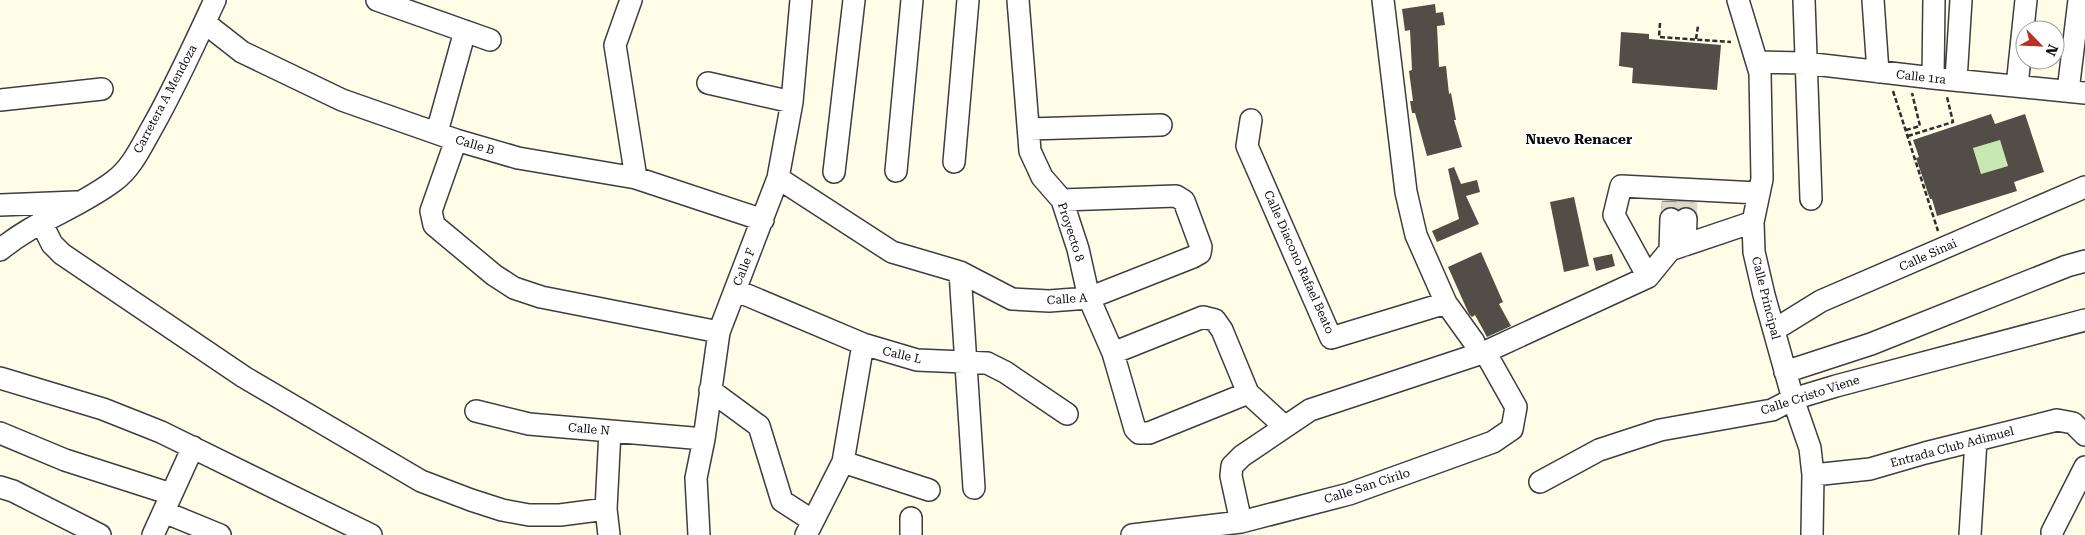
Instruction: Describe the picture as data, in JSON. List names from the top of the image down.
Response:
{
  "streets": {
    "street": [
      "Calle 1ra",
      "Carretera A Mendoza",
      "Calle B",
      "Proyecto 8",
      "Calle Sinai",
      "Calle Diacono Rafael Beato",
      "Calle F",
      "Calle Principal",
      "Calle A",
      "Calle L",
      "Calle Cristo Viene",
      "Calle N",
      "Entrada Club Adimuel",
      "Calle San Cirilo"
    ]
  },
  "crossings": [
    ["Calle 1ra", "Calle Principal"],
    ["Carretera A Mendoza", "Calle B"],
    ["Calle B", "Calle F"],
    ["Proyecto 8", "Calle A"],
    ["Calle Sinai", "Calle Principal"],
    ["Calle Diacono Rafael Beato", "Calle San Cirilo"],
    ["Calle F", "Calle A"],
    ["Calle F", "Calle L"],
    ["Calle F", "Calle N"],
    ["Calle Principal", "Calle Cristo Viene"],
    ["Calle Principal", "Entrada Club Adimuel"]
  ],
  "districts": ["Nuevo Renacer"],
  "north": "bottom right"
}
